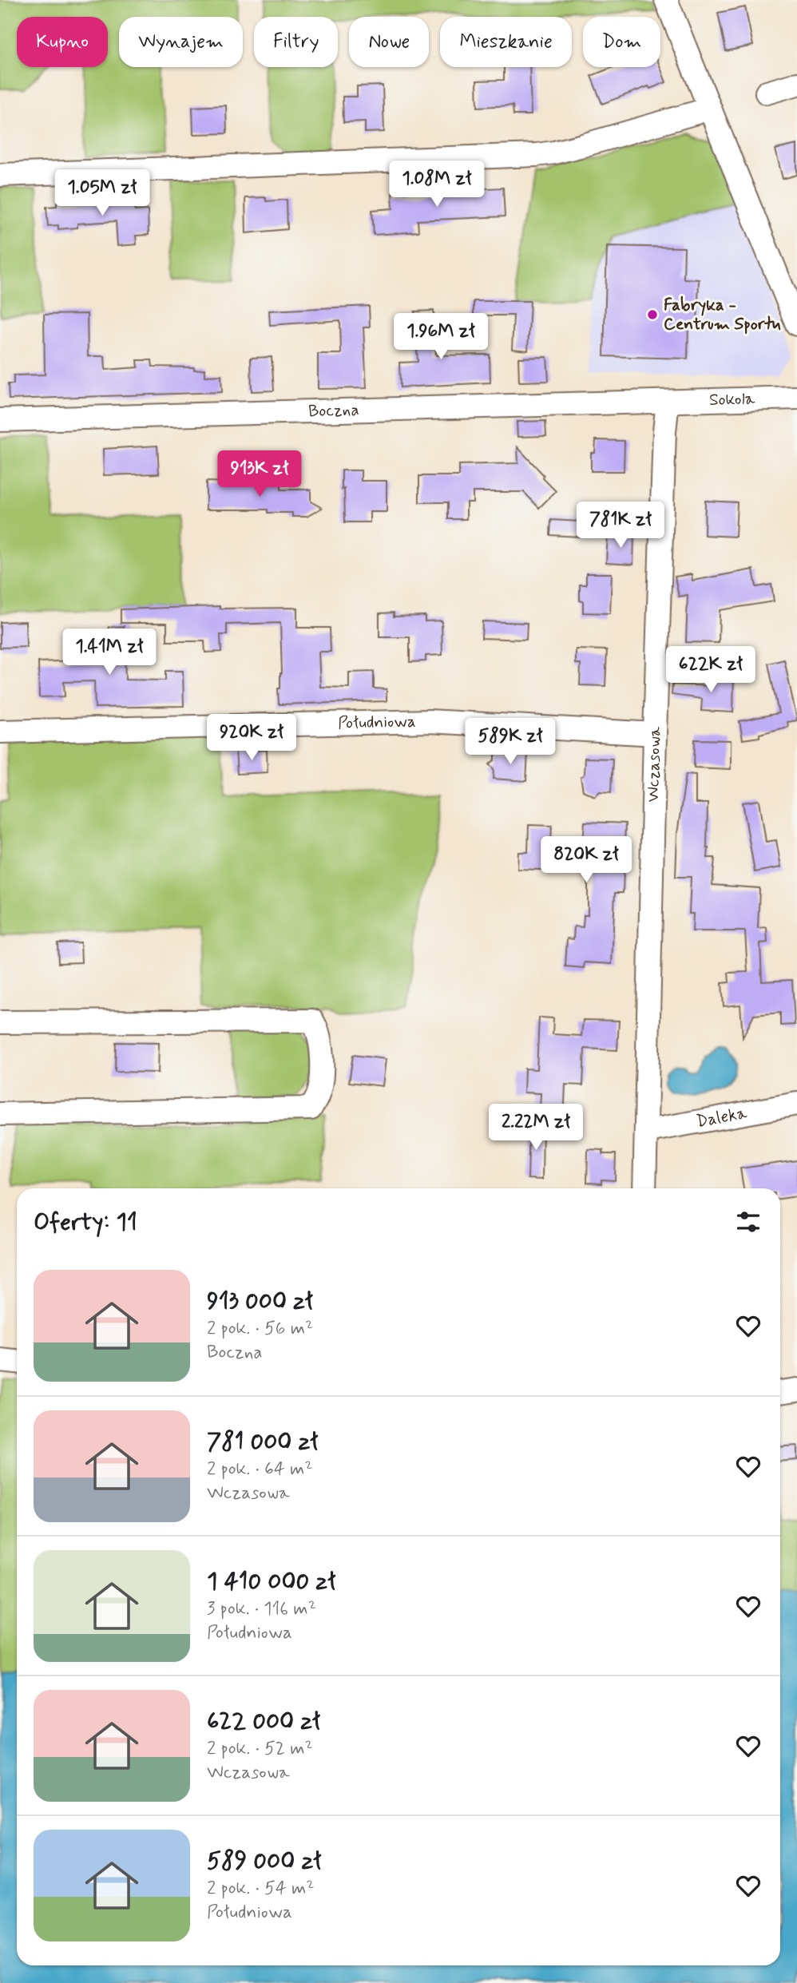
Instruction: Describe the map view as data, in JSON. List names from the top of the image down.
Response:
{
  "streets": {
    "street": [
      "Sokola",
      "Boczna",
      "Południowa",
      "Wczasowa",
      "Daleka"
    ]
  },
  "crossings": [
    ["Sokola", "Boczna"],
    ["Sokola", "Wczasowa"],
    ["Boczna", "Wczasowa"],
    ["Południowa", "Wczasowa"],
    ["Wczasowa", "Daleka"]
  ],
  "places": ["Fabryka - Centrum Sportu"],
  "page": {
    "chip": [
      "Kupno",
      "Wynajem",
      "Filtry",
      "Nowe",
      "Mieszkanie",
      "Dom"
    ],
    "price": [
      "1.08M zł",
      "1.05M zł",
      "1.96M zł",
      "913K zł",
      "781K zł",
      "1.41M zł",
      "622K zł",
      "920K zł",
      "589K zł",
      "820K zł",
      "2.22M zł"
    ],
    "heading": "Oferty: 11",
    "list": [
      {
        "name": "913 000 zł",
        "note": "2 pok. · 56 m² · Boczna"
      },
      {
        "name": "781 000 zł",
        "note": "2 pok. · 64 m² · Wczasowa"
      },
      {
        "name": "1 410 000 zł",
        "note": "3 pok. · 116 m² · Południowa"
      },
      {
        "name": "622 000 zł",
        "note": "2 pok. · 52 m² · Wczasowa"
      },
      {
        "name": "589 000 zł",
        "note": "2 pok. · 54 m² · Południowa"
      }
    ]
  }
}
